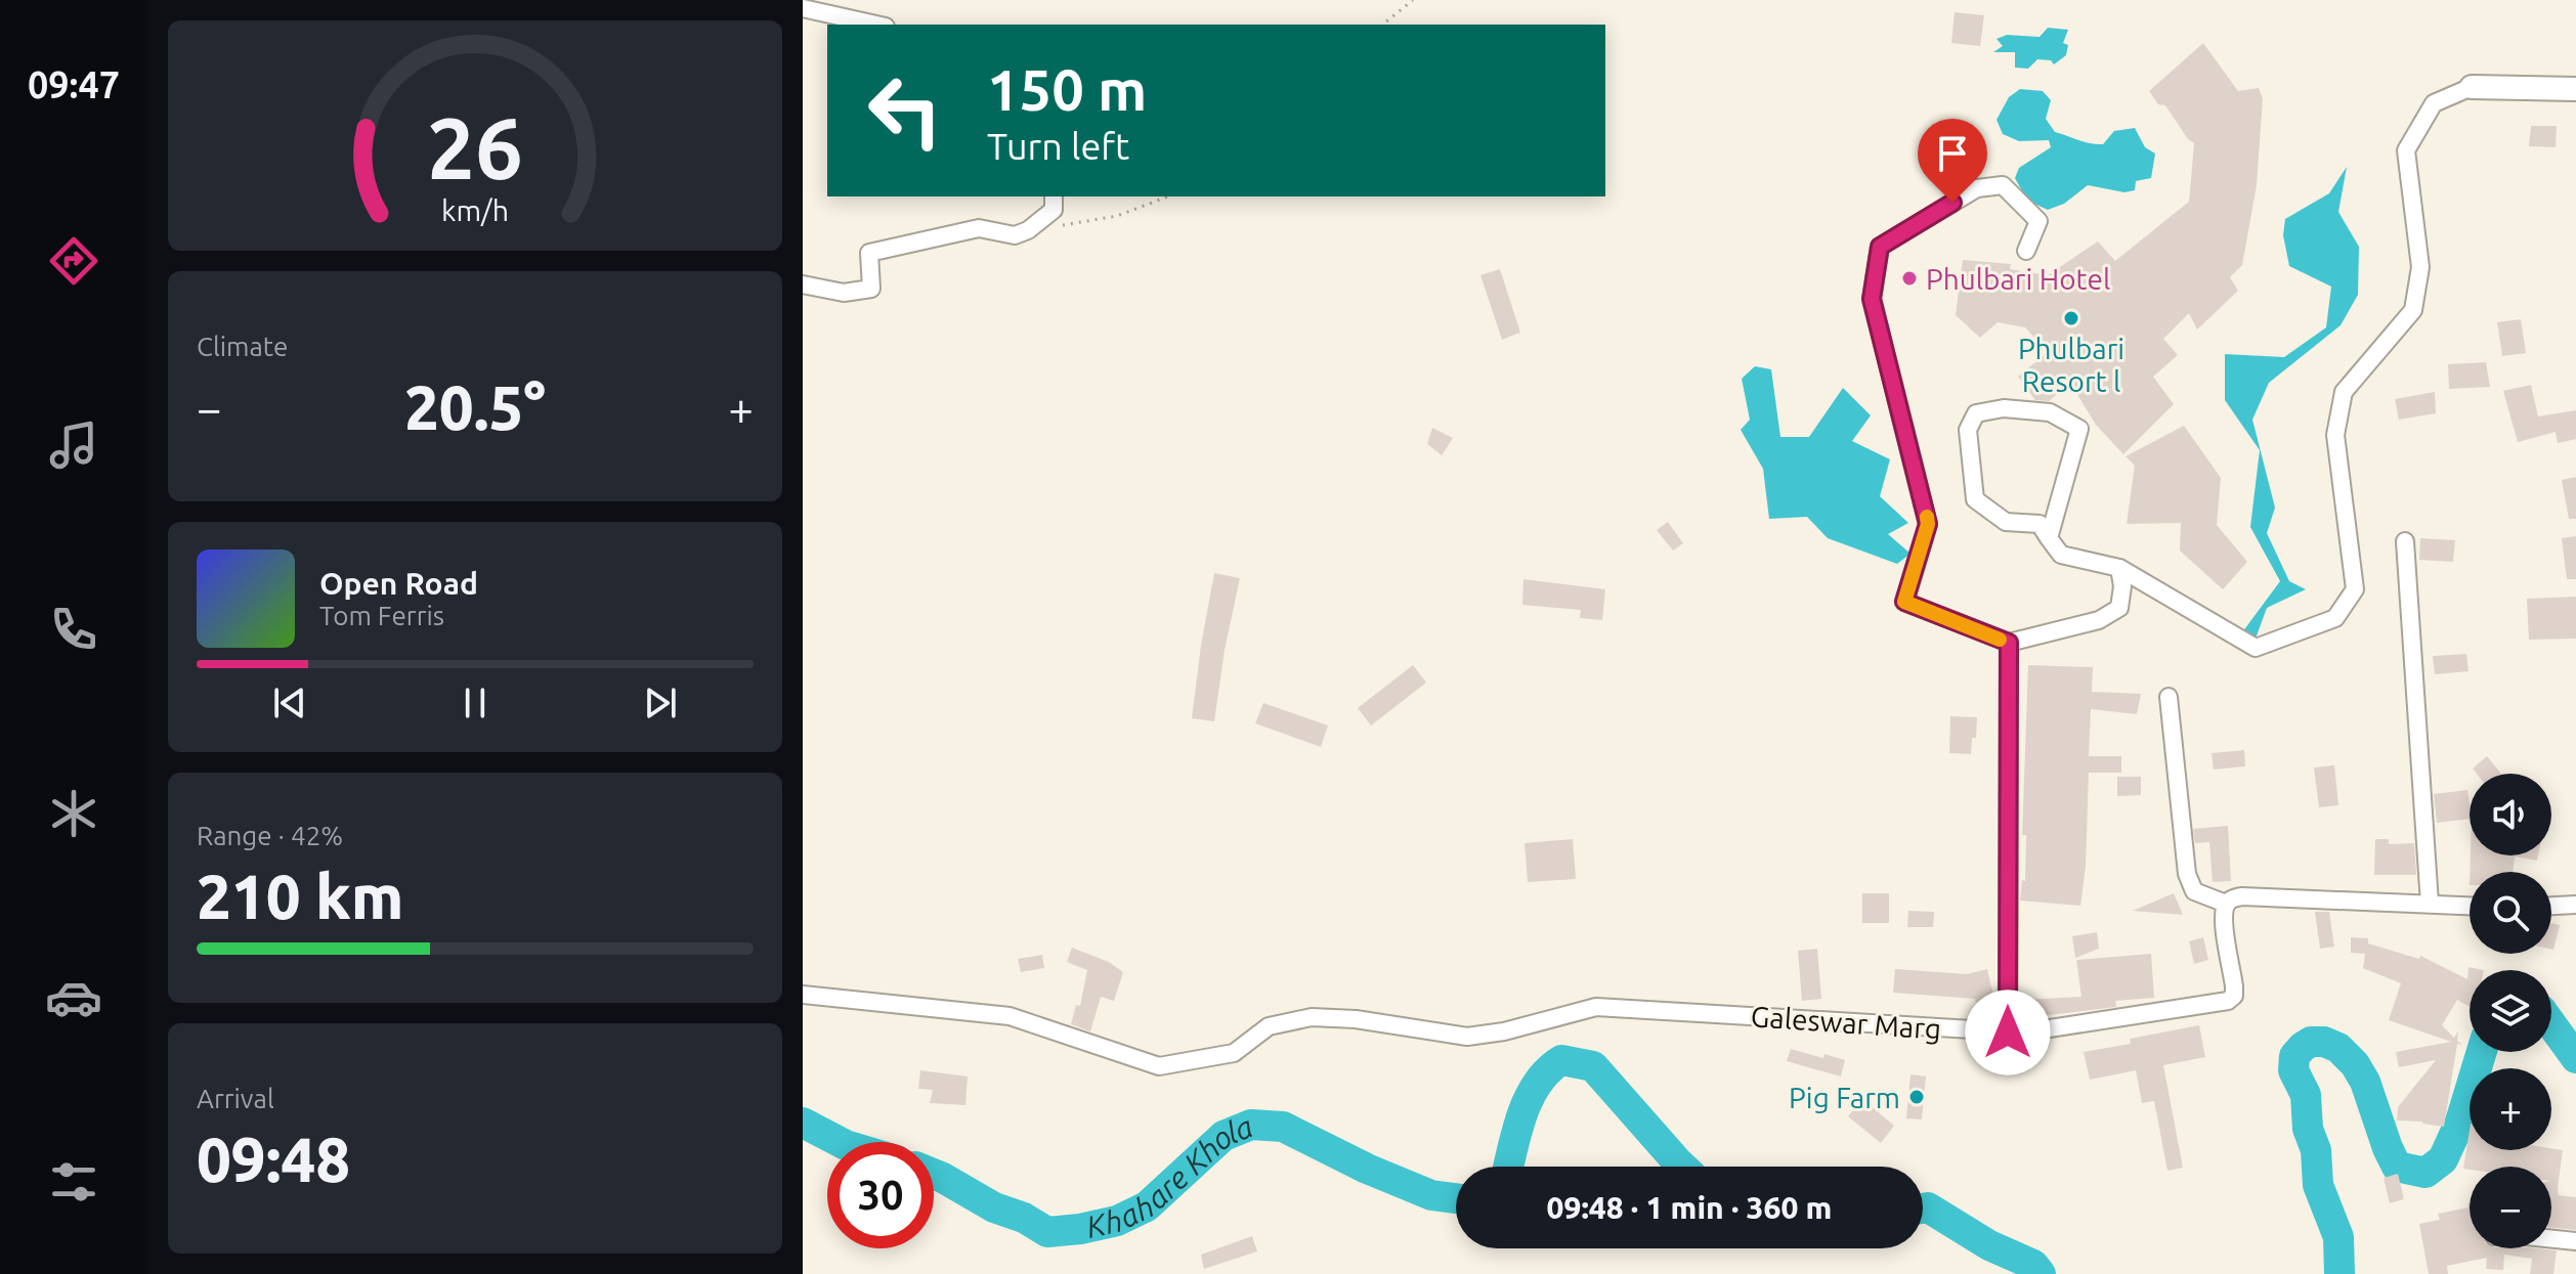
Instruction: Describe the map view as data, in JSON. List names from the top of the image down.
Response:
{
  "streets": {
    "street": ["Galeswar Marg"]
  },
  "water": ["Khahare Khola"],
  "places": ["Phulbari Hotel", "Phulbari Resort l", "Pig Farm"],
  "page": {
    "tabs": "09:47",
    "turn": ["150 m", "Turn left"],
    "tile": [
      "Climate",
      ["Range · 42%", "210 km"],
      ["Arrival", "09:48"]
    ],
    "heat": ["−", "20.5°", "+"],
    "song": ["Open Road", "Tom Ferris"],
    "map_buttons": ["+", "−"],
    "limit": "30",
    "trip": "09:48 · 1 min · 360 m",
    "gauge": ["26", "km/h"]
  }
}
